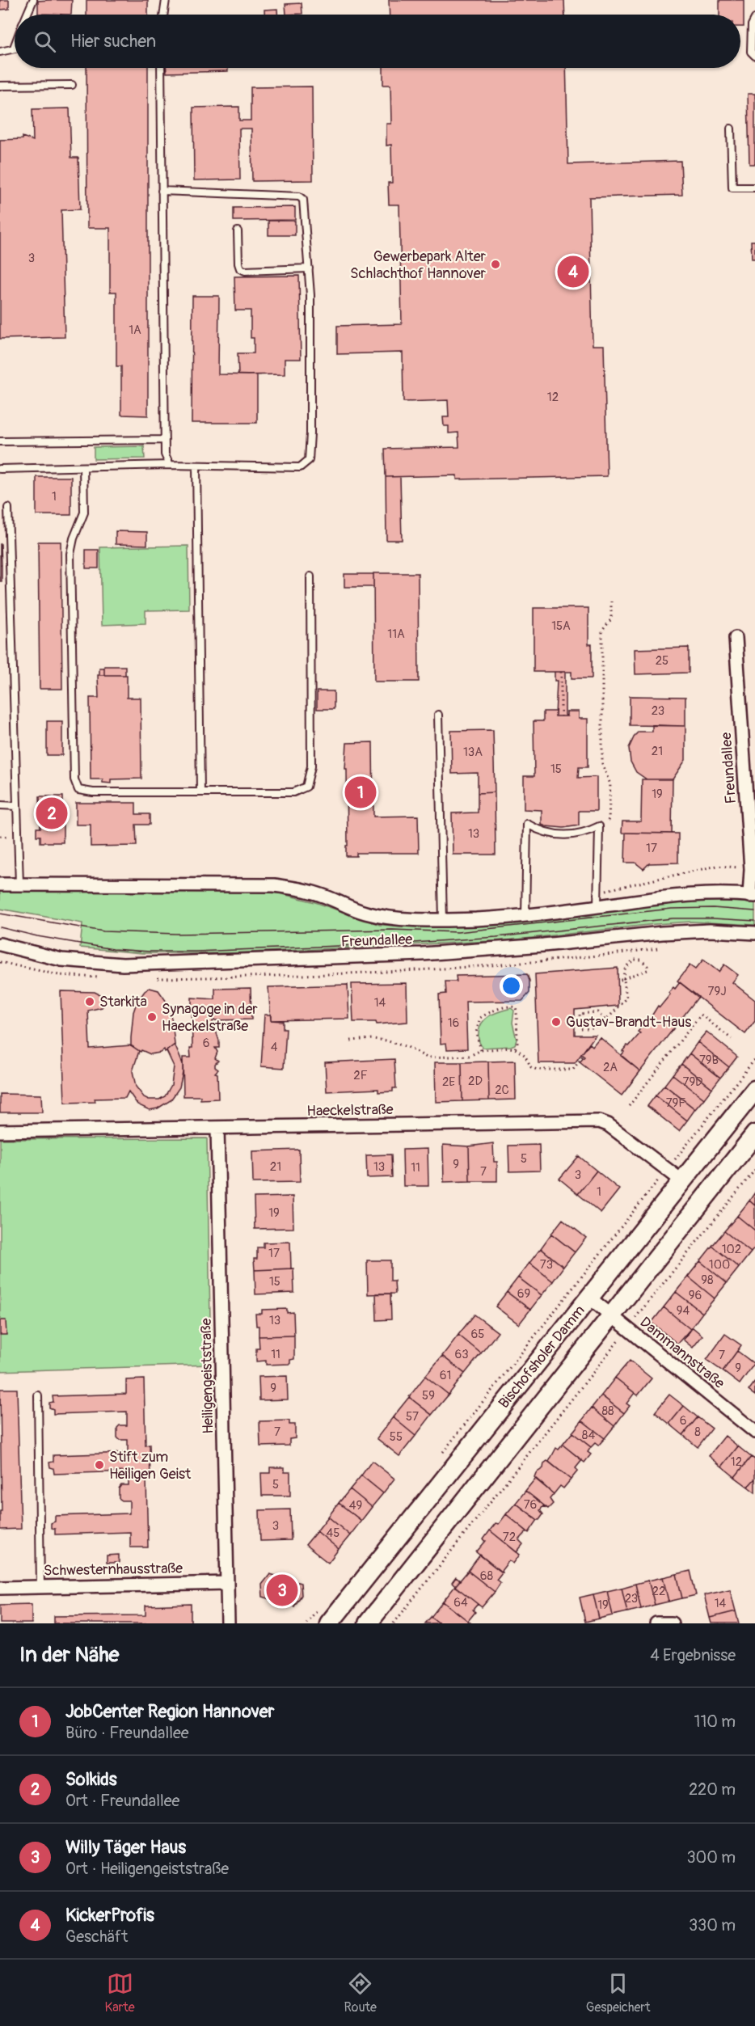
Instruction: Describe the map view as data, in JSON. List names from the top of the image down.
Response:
{
  "streets": {
    "main road": ["Bischofsholer Damm"],
    "street": [
      "Freundallee",
      "Haeckelstraße",
      "Dammannstraße",
      "Heiligengeiststraße",
      "Schwesternhausstraße"
    ]
  },
  "crossings": [
    ["Haeckelstraße", "Bischofsholer Damm"],
    ["Haeckelstraße", "Heiligengeiststraße"],
    ["Dammannstraße", "Bischofsholer Damm"],
    ["Heiligengeiststraße", "Schwesternhausstraße"]
  ],
  "places": [
    "Gewerbepark Alter Schlachthof Hannover",
    "Starkita",
    "Synagoge in der Haeckelstraße",
    "Gustav-Brandt-Haus",
    "Stift zum Heiligen Geist"
  ],
  "house_numbers": [
    "3",
    "1A",
    "12",
    "1",
    "15A",
    "11A",
    "25",
    "23",
    "21",
    "13A",
    "15",
    "19",
    "13",
    "17",
    "79J",
    "14",
    "16",
    "6",
    "4",
    "79B",
    "2A",
    "2F",
    "2D",
    "2E",
    "79D",
    "2C",
    "79F",
    "5",
    "9",
    "21",
    "13",
    "11",
    "7",
    "3",
    "1",
    "19",
    "102",
    "17",
    "73",
    "100",
    "98",
    "15",
    "69",
    "96",
    "94",
    "13",
    "65",
    "11",
    "63",
    "7",
    "9",
    "61",
    "9",
    "59",
    "88",
    "57",
    "6",
    "7",
    "8",
    "84",
    "55",
    "12",
    "5",
    "76",
    "49",
    "3",
    "45",
    "72",
    "68",
    "22",
    "23",
    "64",
    "14",
    "19"
  ],
  "page": {
    "search": "Hier suchen",
    "pins": [
      "4",
      "1",
      "2",
      "3"
    ],
    "heading": ["In der Nähe", "4 Ergebnisse"],
    "list": [
      {
        "mark": "1",
        "name": "JobCenter Region Hannover",
        "note": "Büro · Freundallee",
        "value": "110 m"
      },
      {
        "mark": "2",
        "name": "Solkids",
        "note": "Ort · Freundallee",
        "value": "220 m"
      },
      {
        "mark": "3",
        "name": "Willy Täger Haus",
        "note": "Ort · Heiligengeiststraße",
        "value": "300 m"
      },
      {
        "mark": "4",
        "name": "KickerProfis",
        "note": "Geschäft",
        "value": "330 m"
      }
    ],
    "nav": ["Karte", "Route", "Gespeichert"]
  }
}
